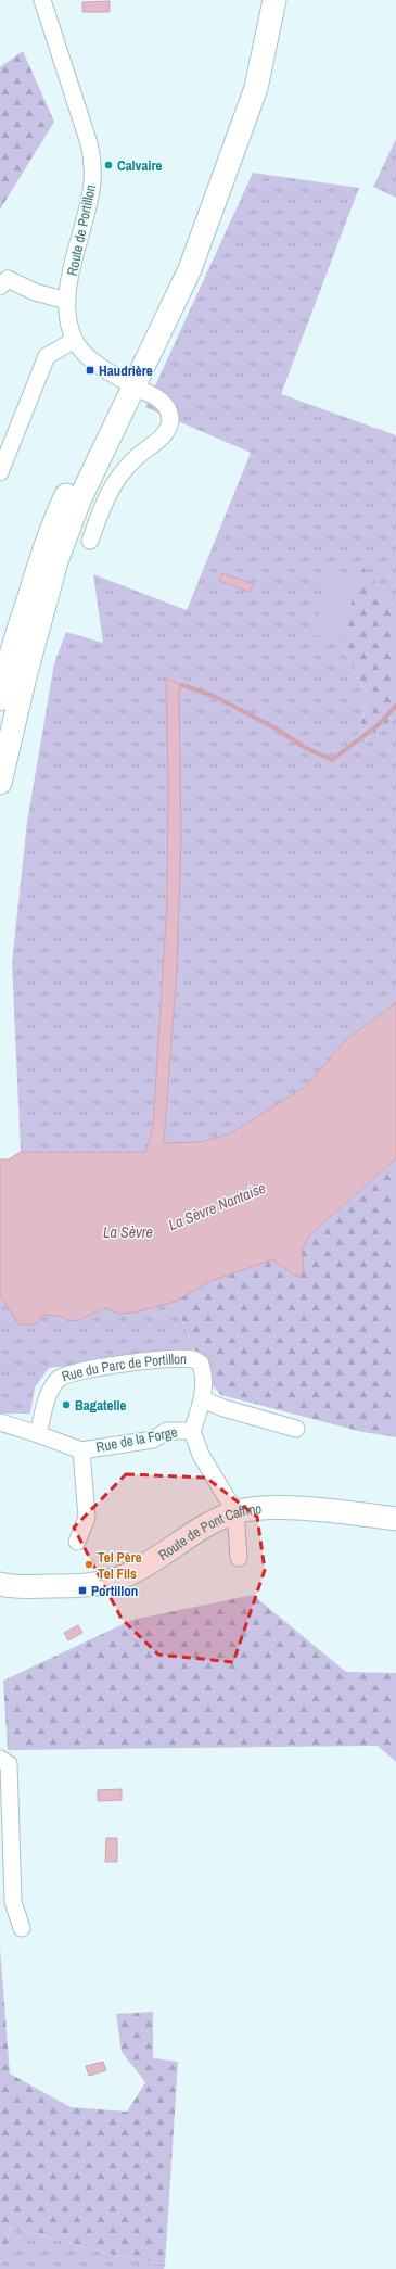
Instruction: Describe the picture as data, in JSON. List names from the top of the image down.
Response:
{
  "streets": {
    "street": [
      "Route de Portillon",
      "Rue du Parc de Portillon",
      "Rue de la Forge",
      "Route de Pont Caffino"
    ]
  },
  "crossings": [
    ["Rue du Parc de Portillon", "Rue de la Forge"],
    ["Rue de la Forge", "Route de Pont Caffino"]
  ],
  "water": ["La Sèvre Nantaise", "La Sèvre"],
  "places": {
    "other": ["Calvaire", "Bagatelle", "Tel Père Tel Fils"],
    "transit": ["Haudrière", "Portillon"]
  }
}
